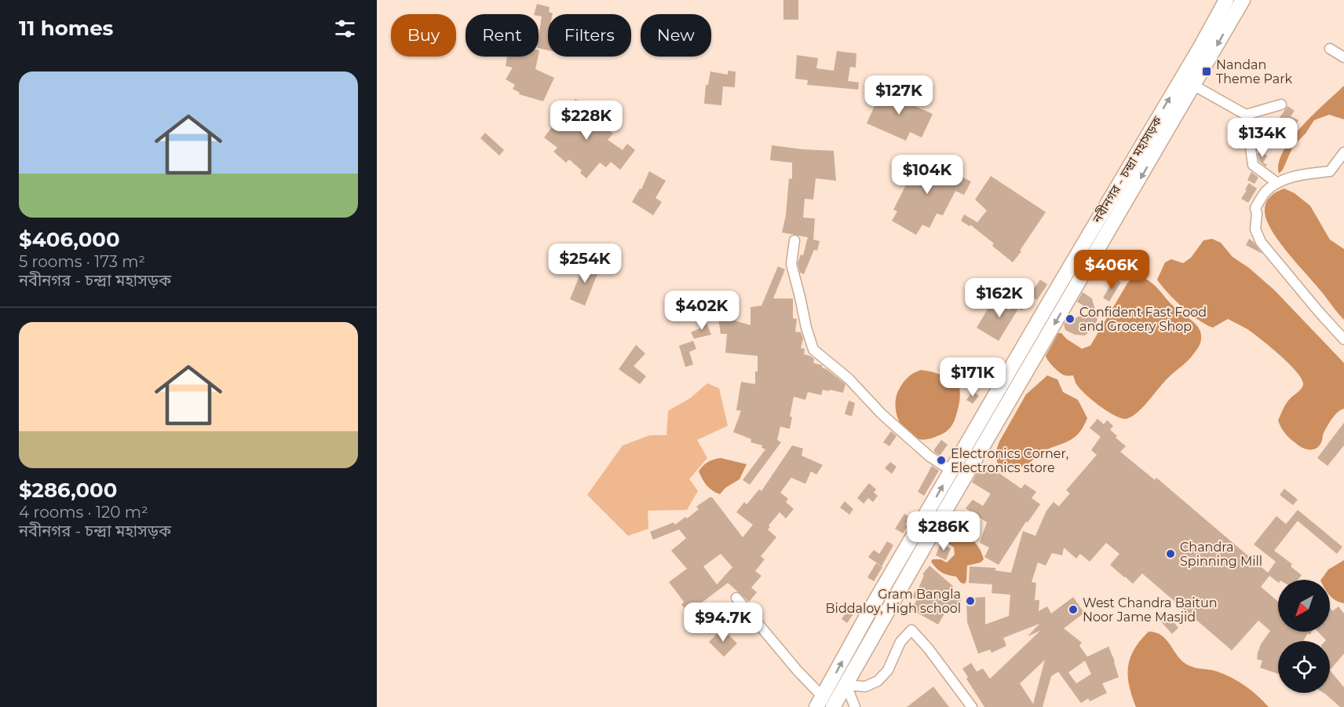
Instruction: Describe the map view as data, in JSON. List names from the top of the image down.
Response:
{
  "streets": {
    "highway": ["নবীনগর - চন্দ্রা মহাসড়ক"]
  },
  "places": {
    "transit": ["Nandan Theme Park"],
    "other": [
      "Confident Fast Food and Grocery Shop",
      "Electronics Corner, Electronics store",
      "Chandra Spinning Mill",
      "Gram Bangla Biddaloy, High school",
      "West Chandra Baitun Noor Jame Masjid"
    ]
  },
  "north": "bottom left",
  "page": {
    "heading": "11 homes",
    "chip": [
      "Buy",
      "Rent",
      "Filters",
      "New"
    ],
    "list": [
      {
        "name": "$406,000",
        "note": "5 rooms · 173 m² · নবীনগর - চন্দ্রা মহাসড়ক"
      },
      {
        "name": "$286,000",
        "note": "4 rooms · 120 m² · নবীনগর - চন্দ্রা মহাসড়ক"
      }
    ],
    "price": [
      "$127K",
      "$228K",
      "$134K",
      "$104K",
      "$254K",
      "$406K",
      "$162K",
      "$402K",
      "$171K",
      "$286K",
      "$94.7K"
    ]
  }
}
